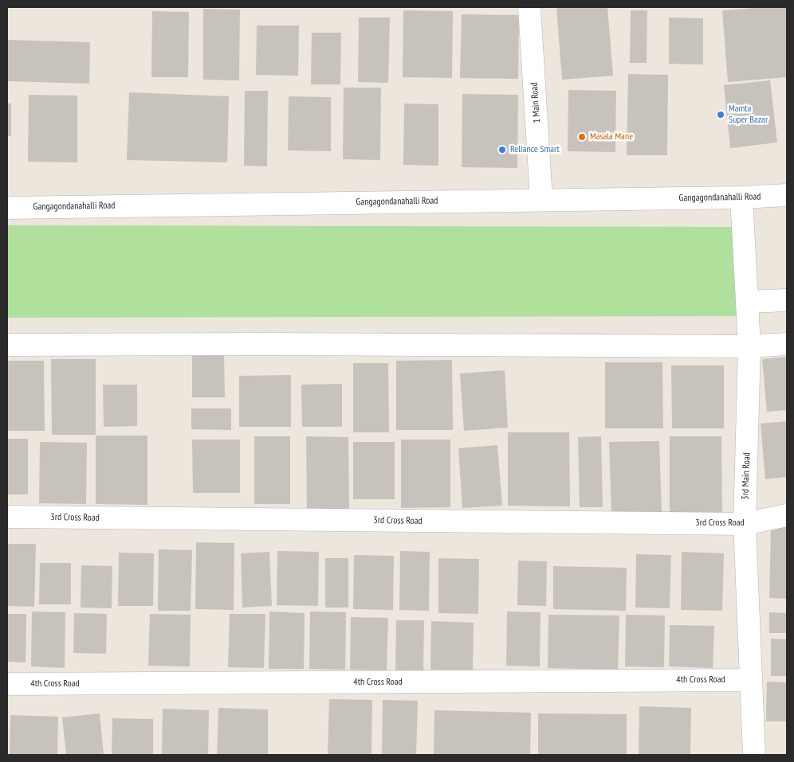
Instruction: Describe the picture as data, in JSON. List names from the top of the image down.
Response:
{
  "streets": {
    "street": [
      "1 Main Road",
      "Gangagondanahalli Road",
      "3rd Main Road",
      "3rd Cross Road",
      "4th Cross Road"
    ]
  },
  "crossings": [
    ["1 Main Road", "Gangagondanahalli Road"],
    ["Gangagondanahalli Road", "3rd Main Road"],
    ["3rd Main Road", "3rd Cross Road"],
    ["3rd Main Road", "4th Cross Road"]
  ],
  "places": ["Mamta Super Bazar", "Masala Mane", "Reliance Smart"]
}
